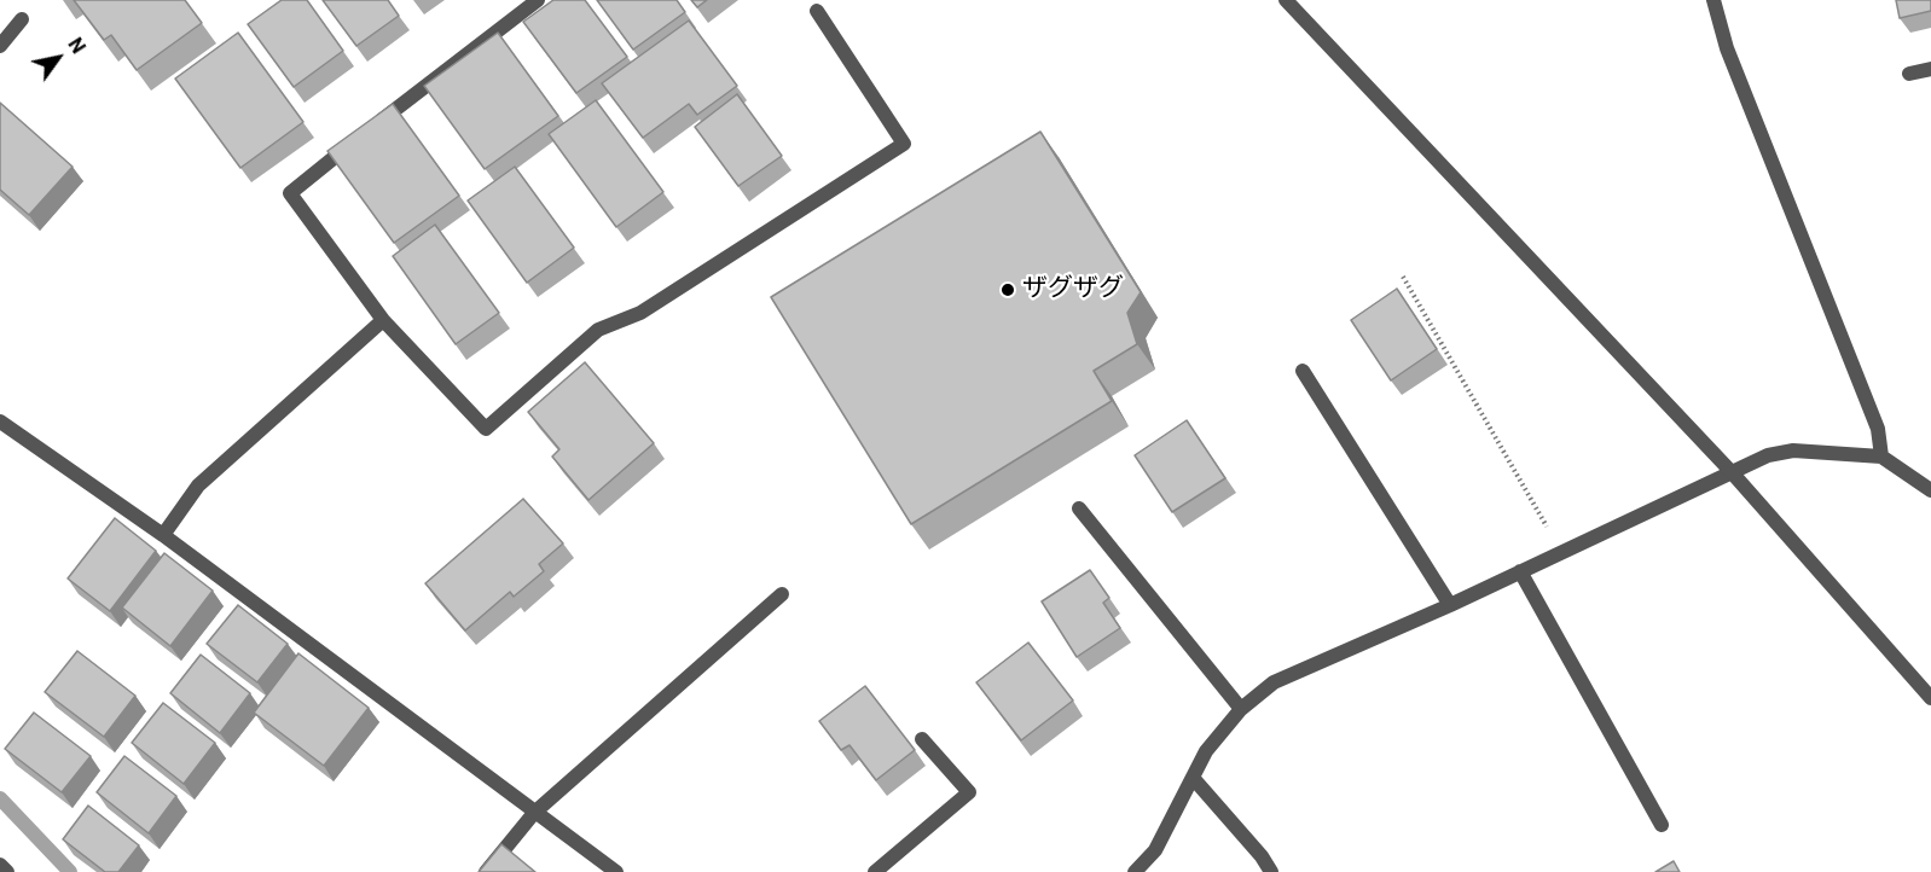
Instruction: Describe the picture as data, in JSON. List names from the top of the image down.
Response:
{
  "places": ["ザグザグ"],
  "north": "top right"
}
